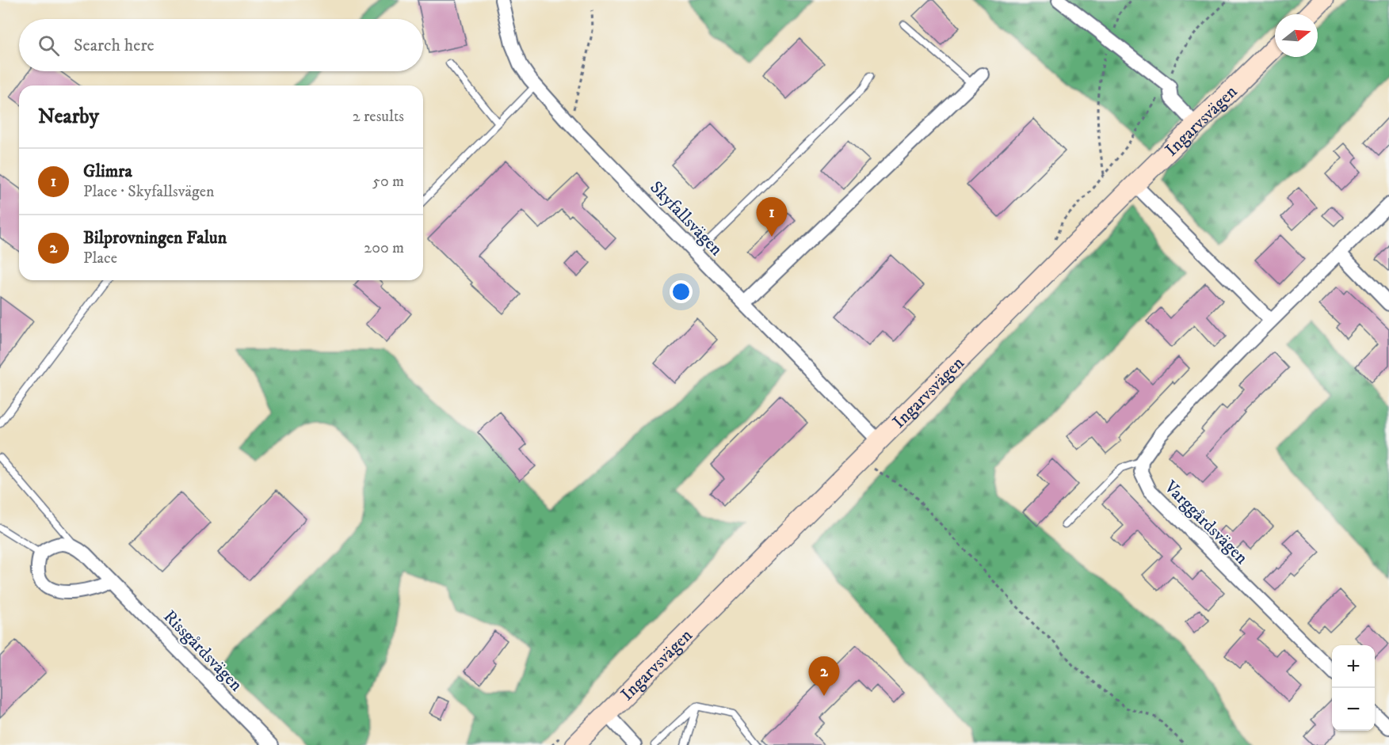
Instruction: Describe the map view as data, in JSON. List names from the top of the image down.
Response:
{
  "streets": {
    "street": [
      "Ingarvsvägen",
      "Skyfallsvägen",
      "Varggårdsvägen",
      "Rissgårdsvägen"
    ]
  },
  "crossings": [
    ["Ingarvsvägen", "Skyfallsvägen"]
  ],
  "north": "right",
  "page": {
    "search": "Search here",
    "heading": ["Nearby", "2 results"],
    "list": [
      {
        "mark": "1",
        "name": "Glimra",
        "note": "Place · Skyfallsvägen",
        "value": "50 m"
      },
      {
        "mark": "2",
        "name": "Bilprovningen Falun",
        "note": "Place",
        "value": "200 m"
      }
    ],
    "pins": ["1", "2"],
    "map_buttons": ["+", "−"]
  }
}
